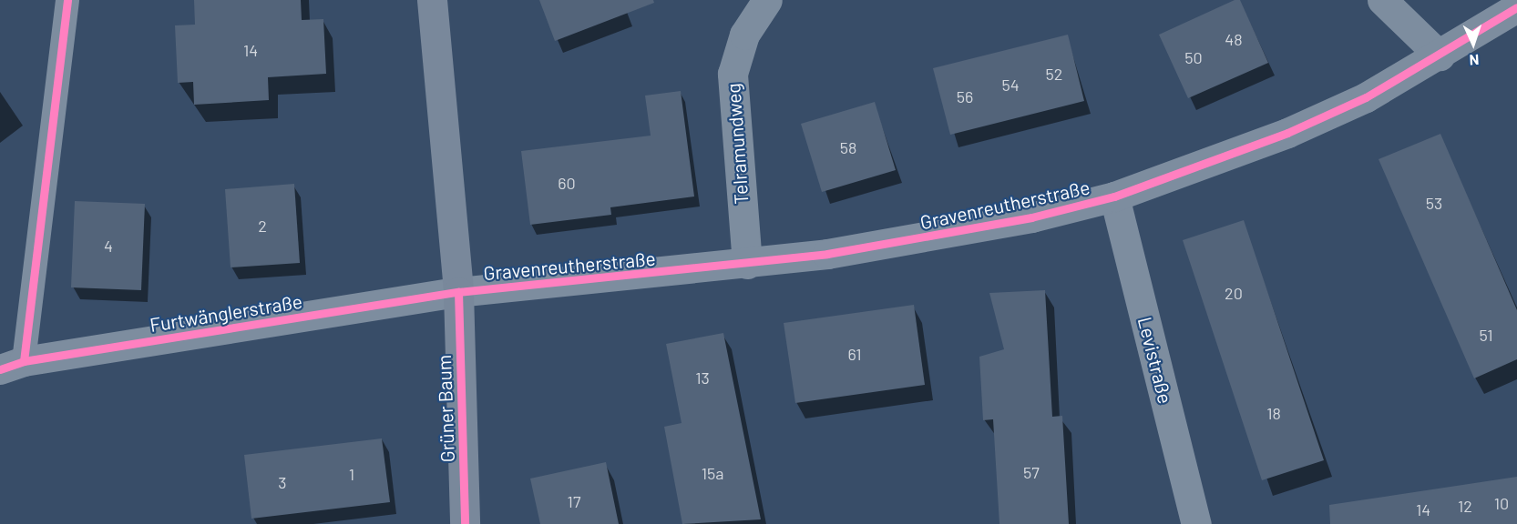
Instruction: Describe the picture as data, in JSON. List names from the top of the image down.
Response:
{
  "streets": {
    "street": [
      "Telramundweg",
      "Gravenreutherstraße",
      "Furtwänglerstraße",
      "Levistraße",
      "Grüner Baum"
    ]
  },
  "crossings": [
    ["Telramundweg", "Gravenreutherstraße"],
    ["Gravenreutherstraße", "Furtwänglerstraße"],
    ["Gravenreutherstraße", "Levistraße"],
    ["Gravenreutherstraße", "Grüner Baum"],
    ["Furtwänglerstraße", "Grüner Baum"]
  ],
  "house_numbers": [
    "48",
    "14",
    "50",
    "52",
    "54",
    "56",
    "58",
    "60",
    "53",
    "2",
    "4",
    "20",
    "51",
    "61",
    "13",
    "18",
    "57",
    "15a",
    "1",
    "3",
    "17",
    "10",
    "12",
    "14"
  ],
  "north": "bottom"
}
